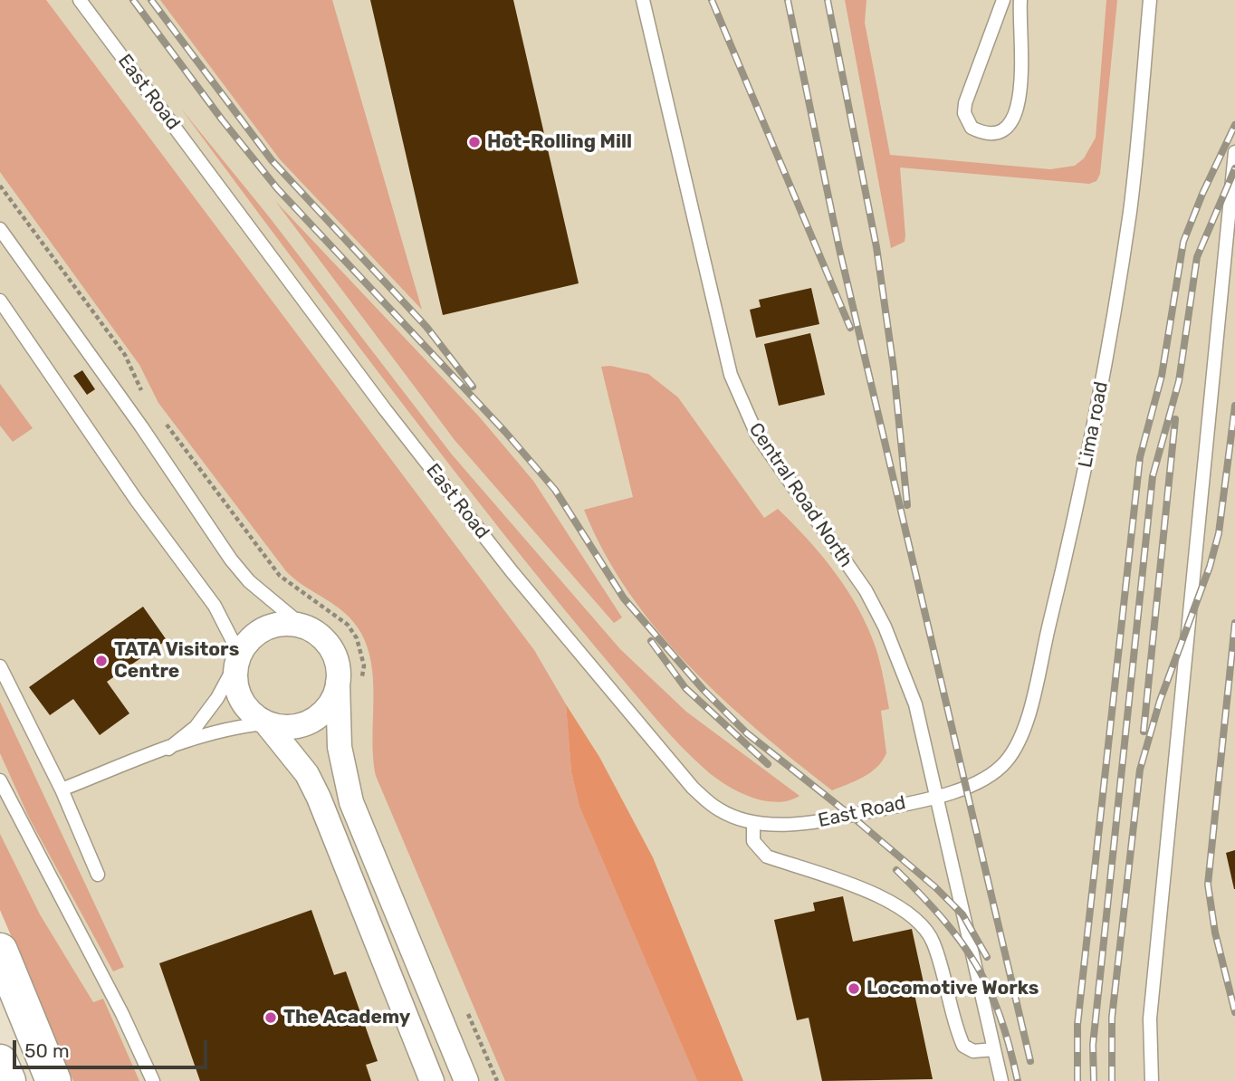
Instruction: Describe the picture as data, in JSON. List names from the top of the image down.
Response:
{
  "streets": {
    "lane": ["East Road", "Lima road", "Central Road North"]
  },
  "crossings": [
    ["East Road", "Lima road"],
    ["East Road", "Central Road North"],
    ["Lima road", "Central Road North"]
  ],
  "places": [
    "Hot-Rolling Mill",
    "TATA Visitors Centre",
    "Locomotive Works",
    "The Academy"
  ],
  "scale_bar": "50 m"
}
